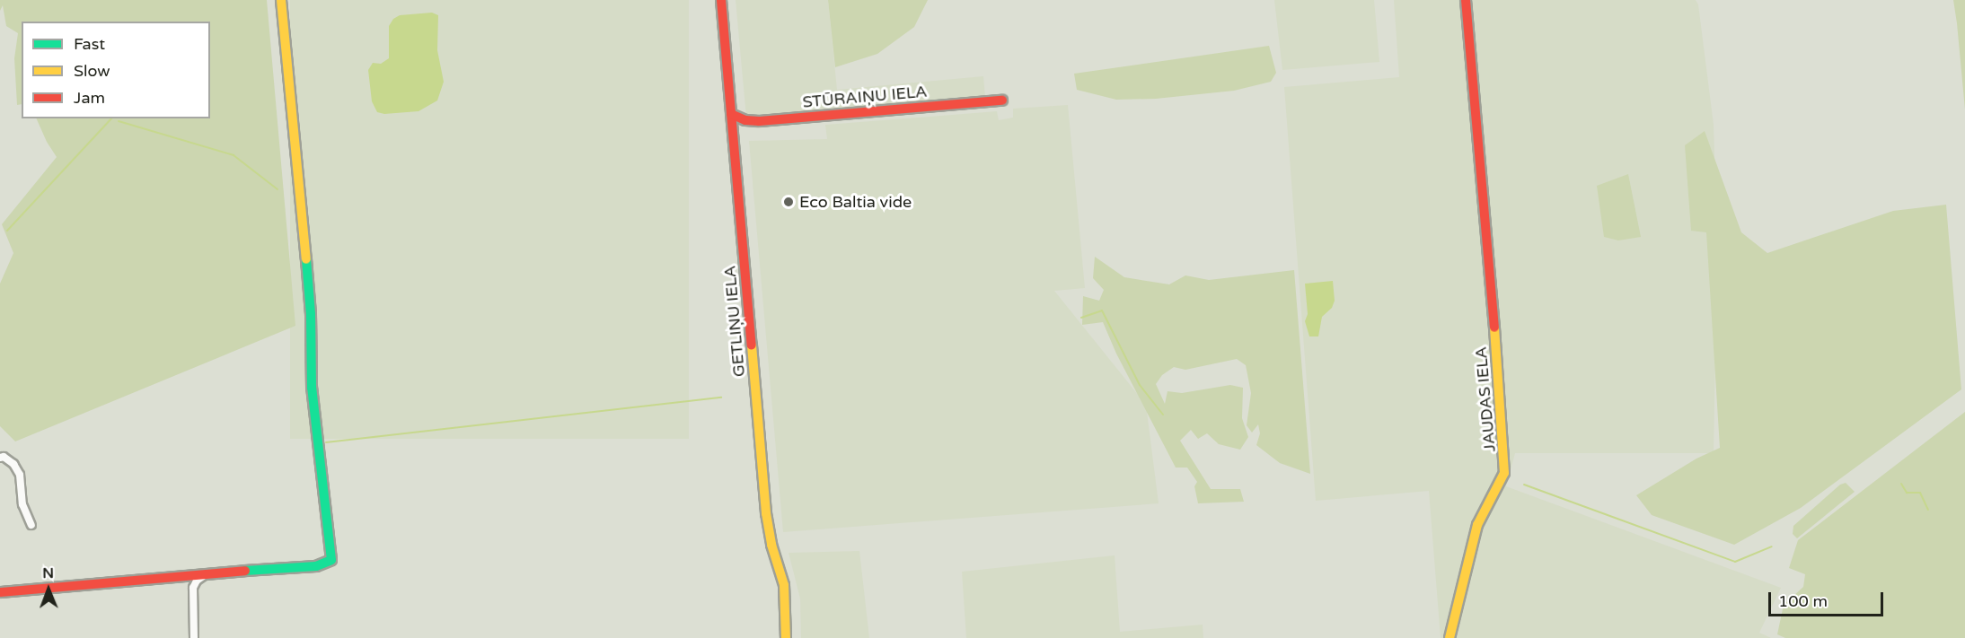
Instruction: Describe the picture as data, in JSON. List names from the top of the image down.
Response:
{
  "streets": {
    "street": ["STŪRAIŅU IELA", "GETLIŅU IELA", "JAUDAS IELA"]
  },
  "crossings": [
    ["STŪRAIŅU IELA", "GETLIŅU IELA"]
  ],
  "places": ["Eco Baltia vide"],
  "legend": ["Fast", "Slow", "Jam"],
  "scale_bar": "100 m",
  "north": "top"
}
